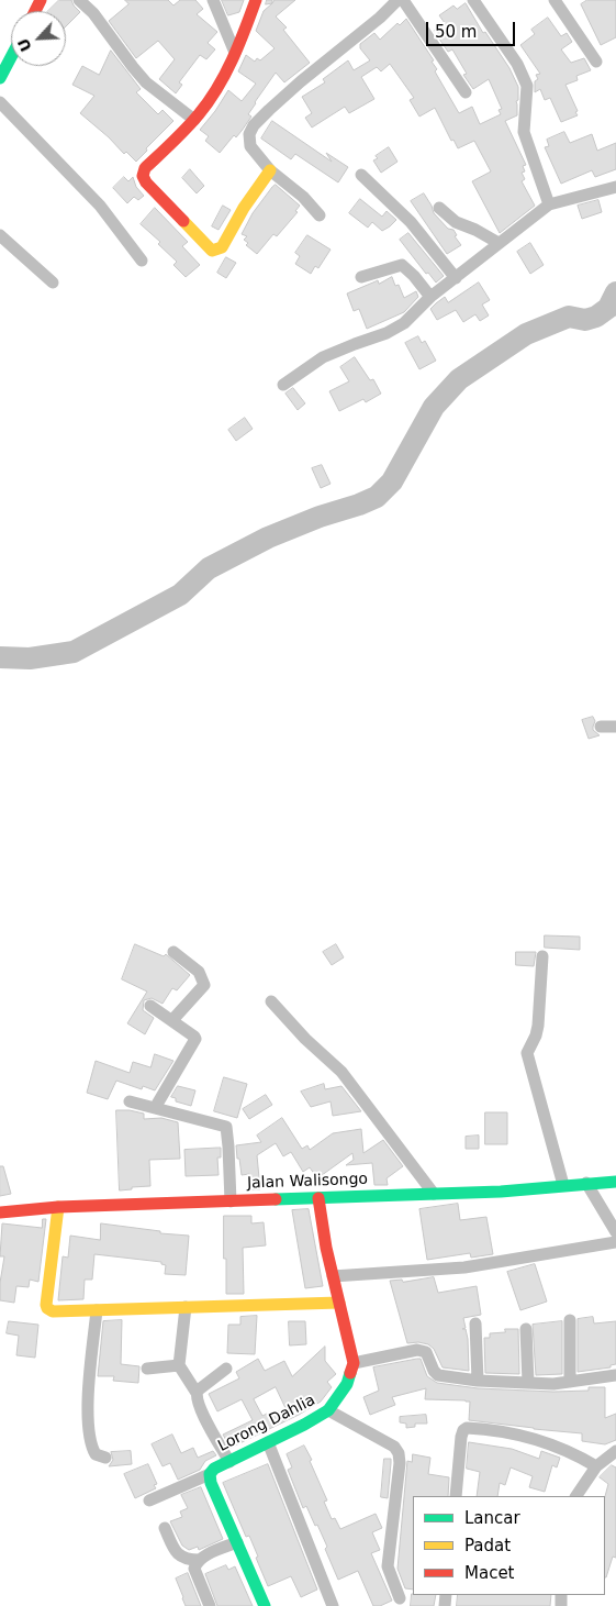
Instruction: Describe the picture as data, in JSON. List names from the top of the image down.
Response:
{
  "streets": {
    "street": ["Jalan Walisongo", "Lorong Dahlia"]
  },
  "legend": ["Lancar", "Padat", "Macet"],
  "scale_bar": "50 m",
  "north": "bottom left"
}
